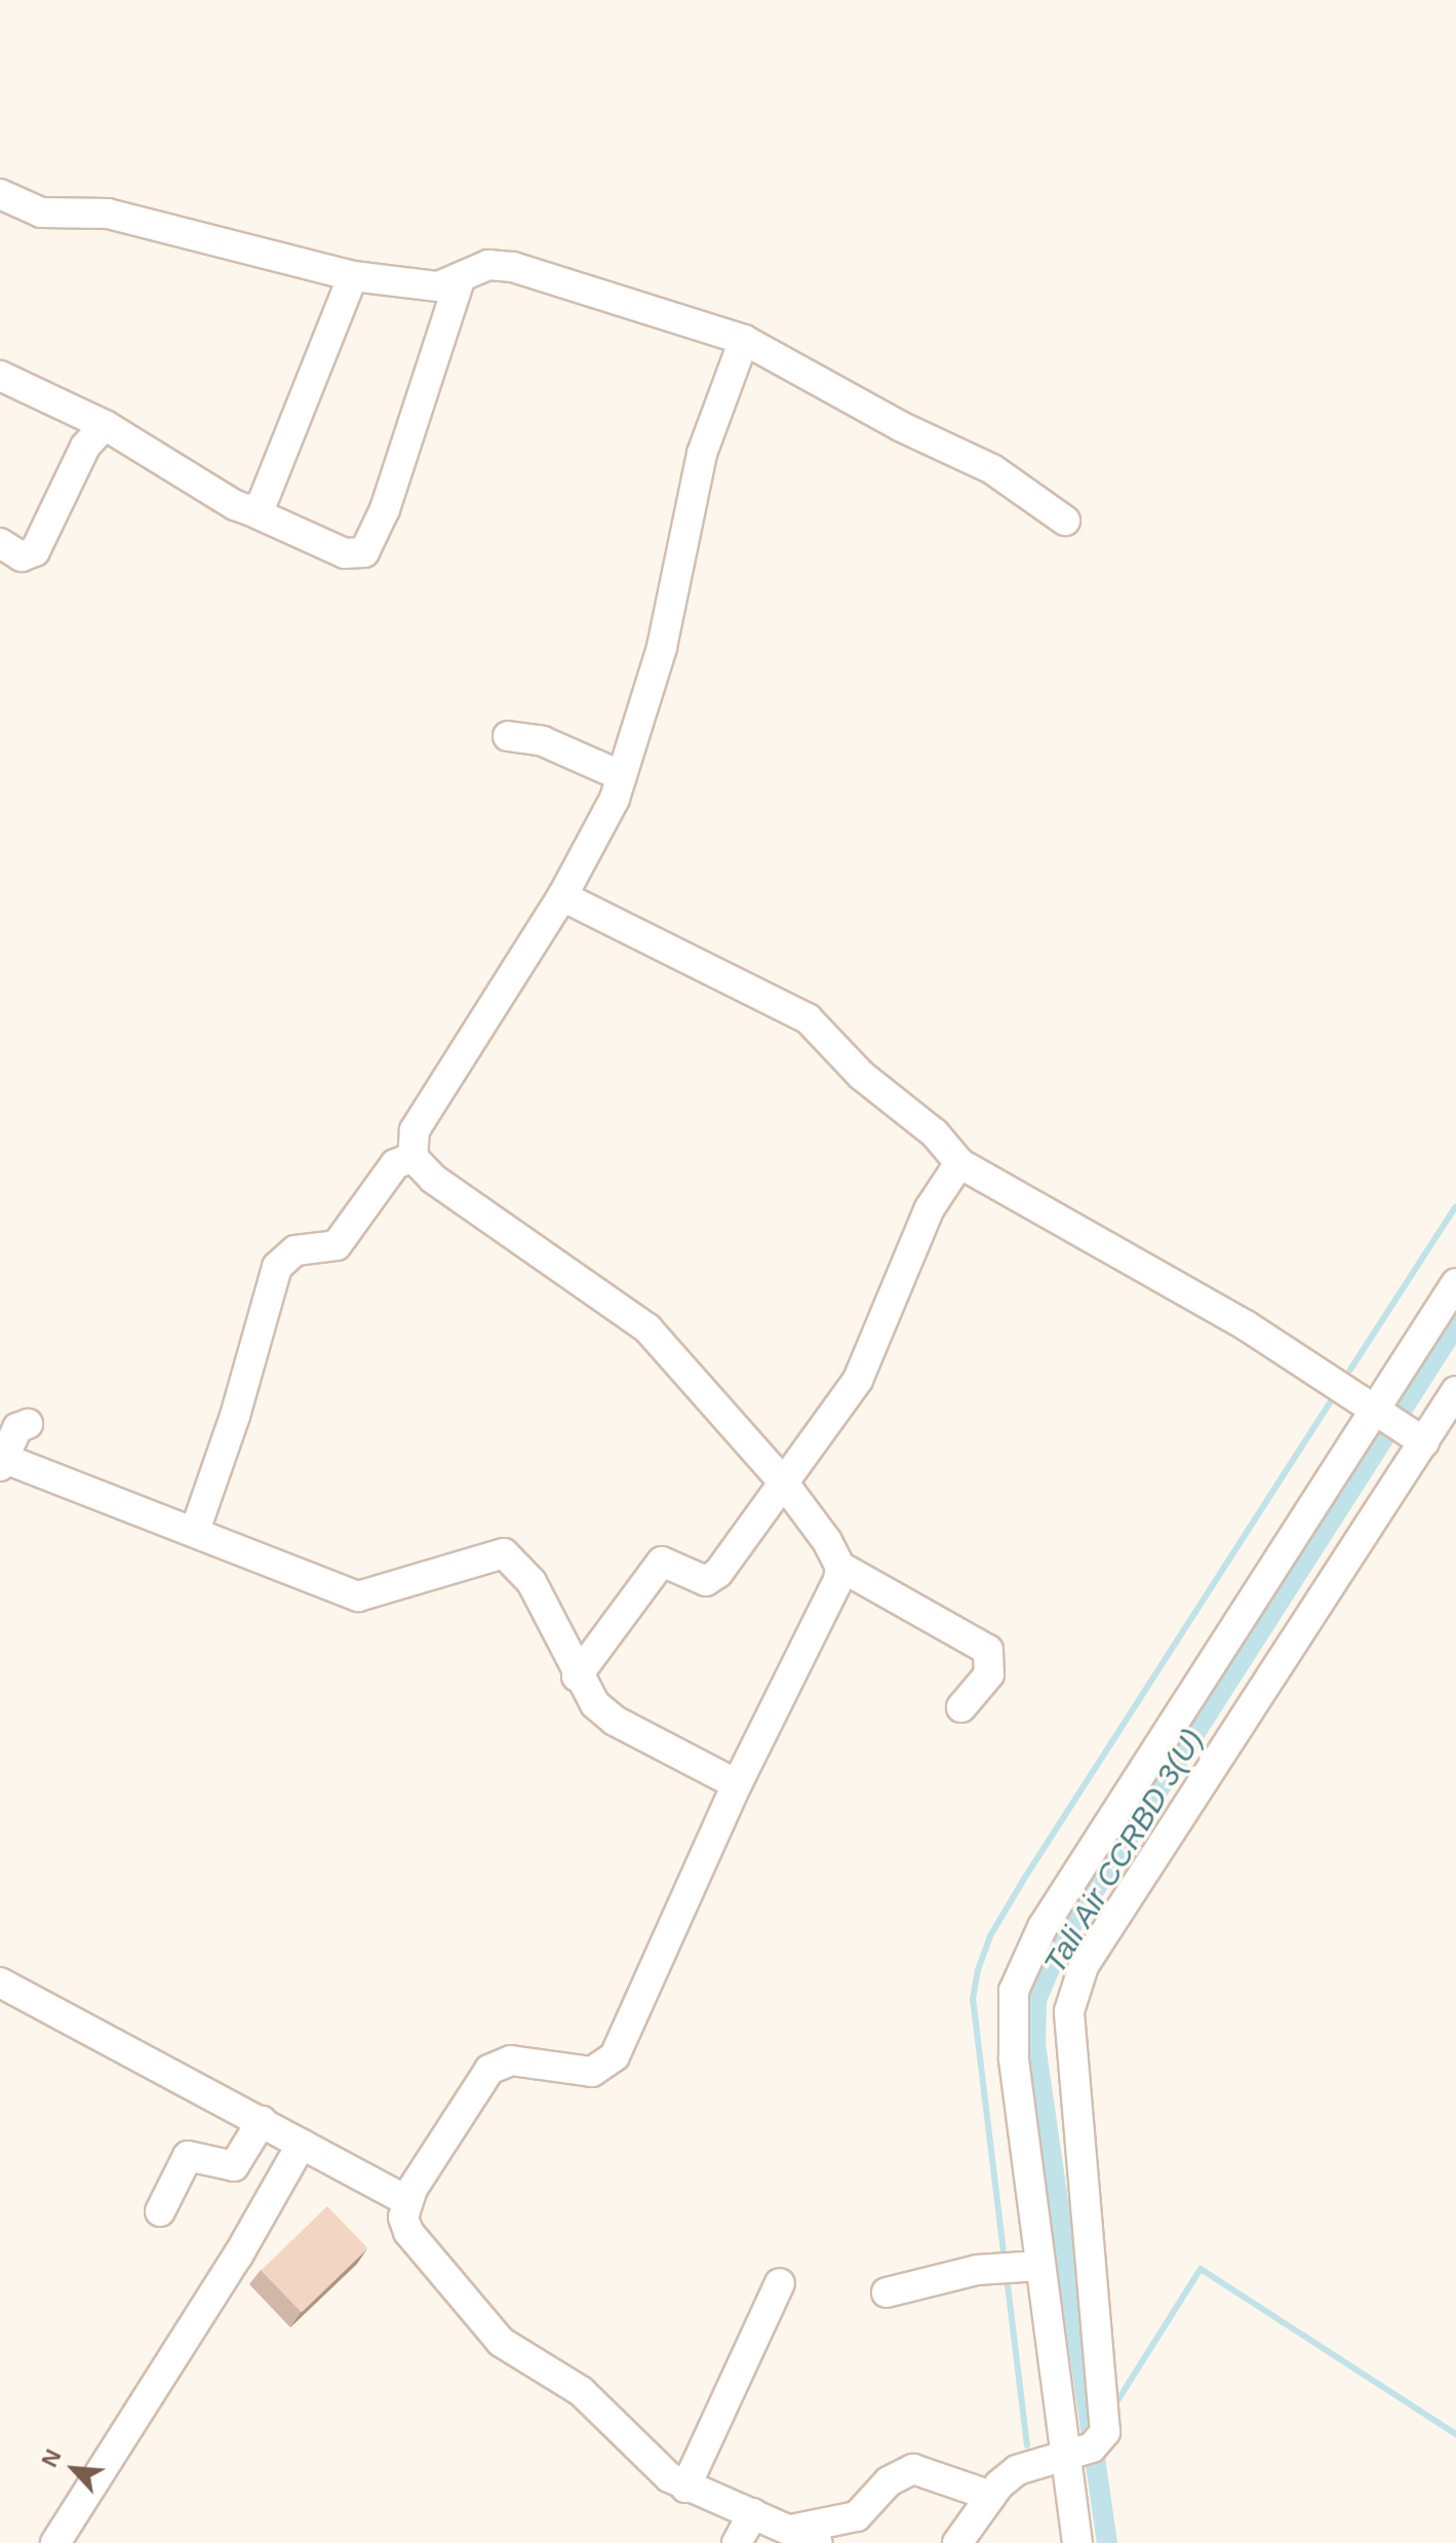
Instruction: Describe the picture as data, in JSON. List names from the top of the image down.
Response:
{
  "water": ["Tali Air CCRBD 3(U)"],
  "north": "top left"
}
